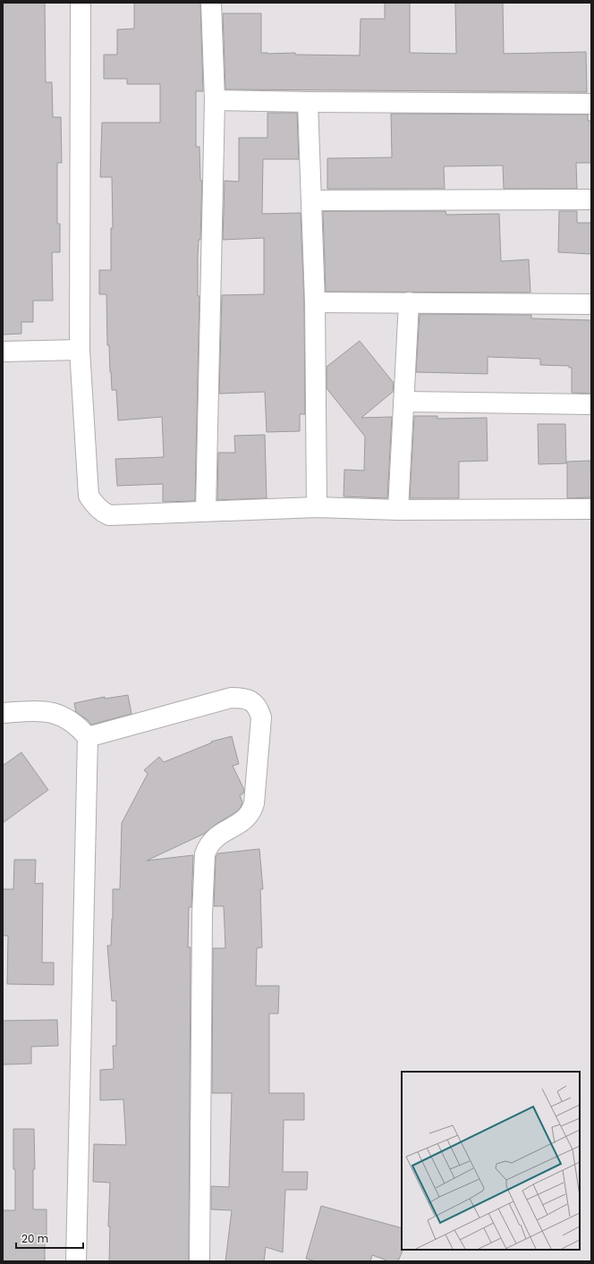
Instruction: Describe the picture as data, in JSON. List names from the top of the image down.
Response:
{
  "scale_bar": "20 m"
}
